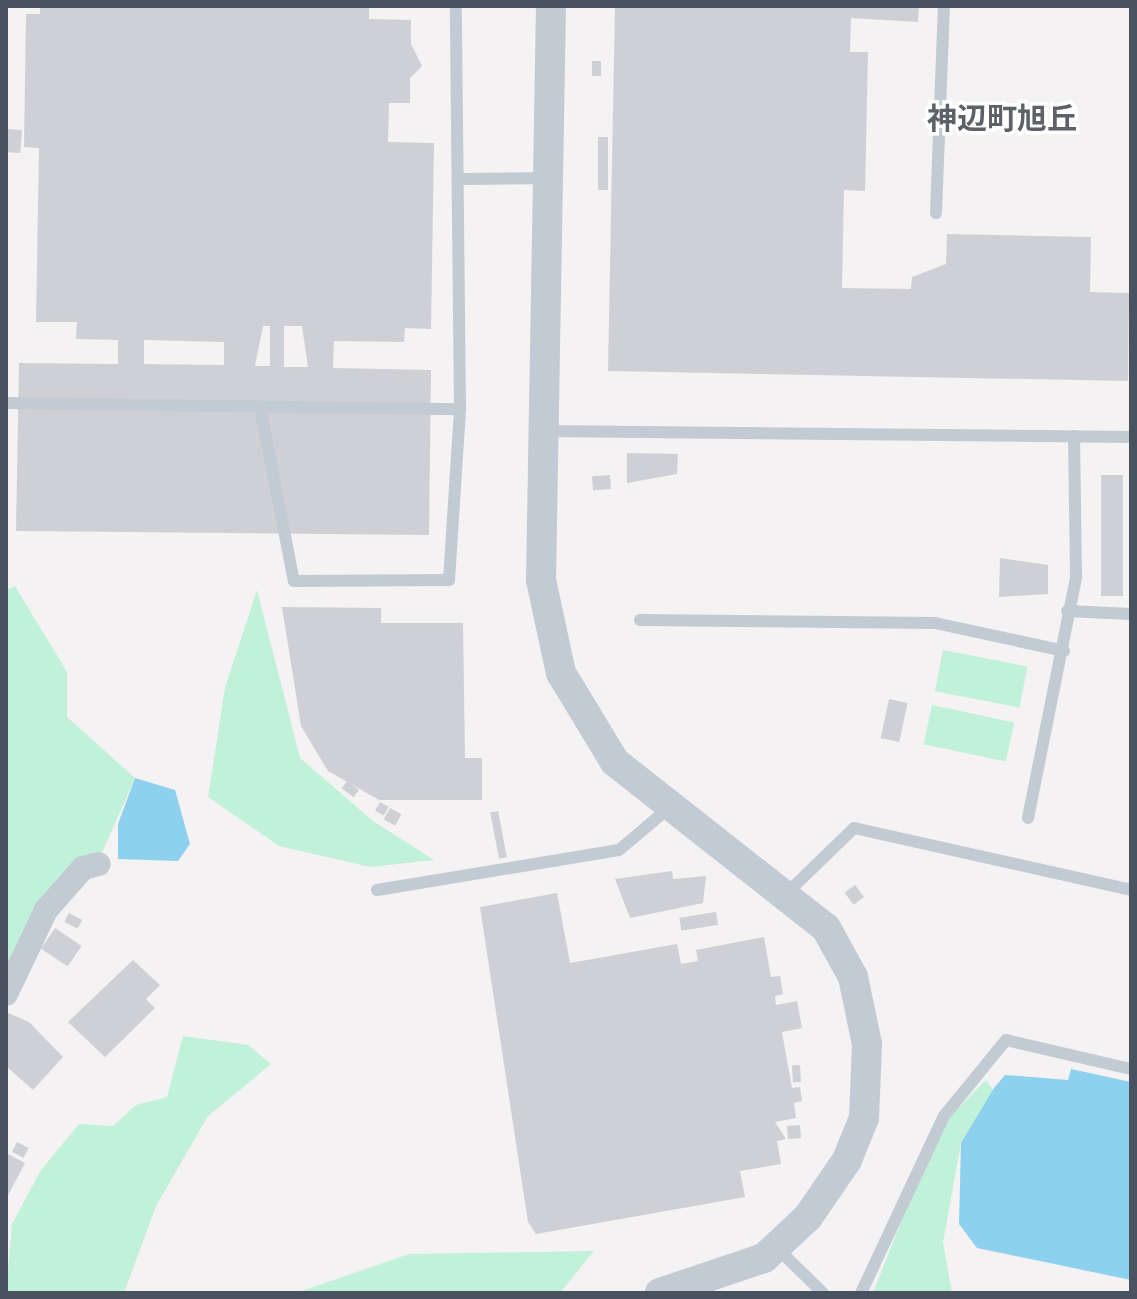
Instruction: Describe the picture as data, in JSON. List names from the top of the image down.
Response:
{
  "districts": ["神辺町旭丘"]
}
